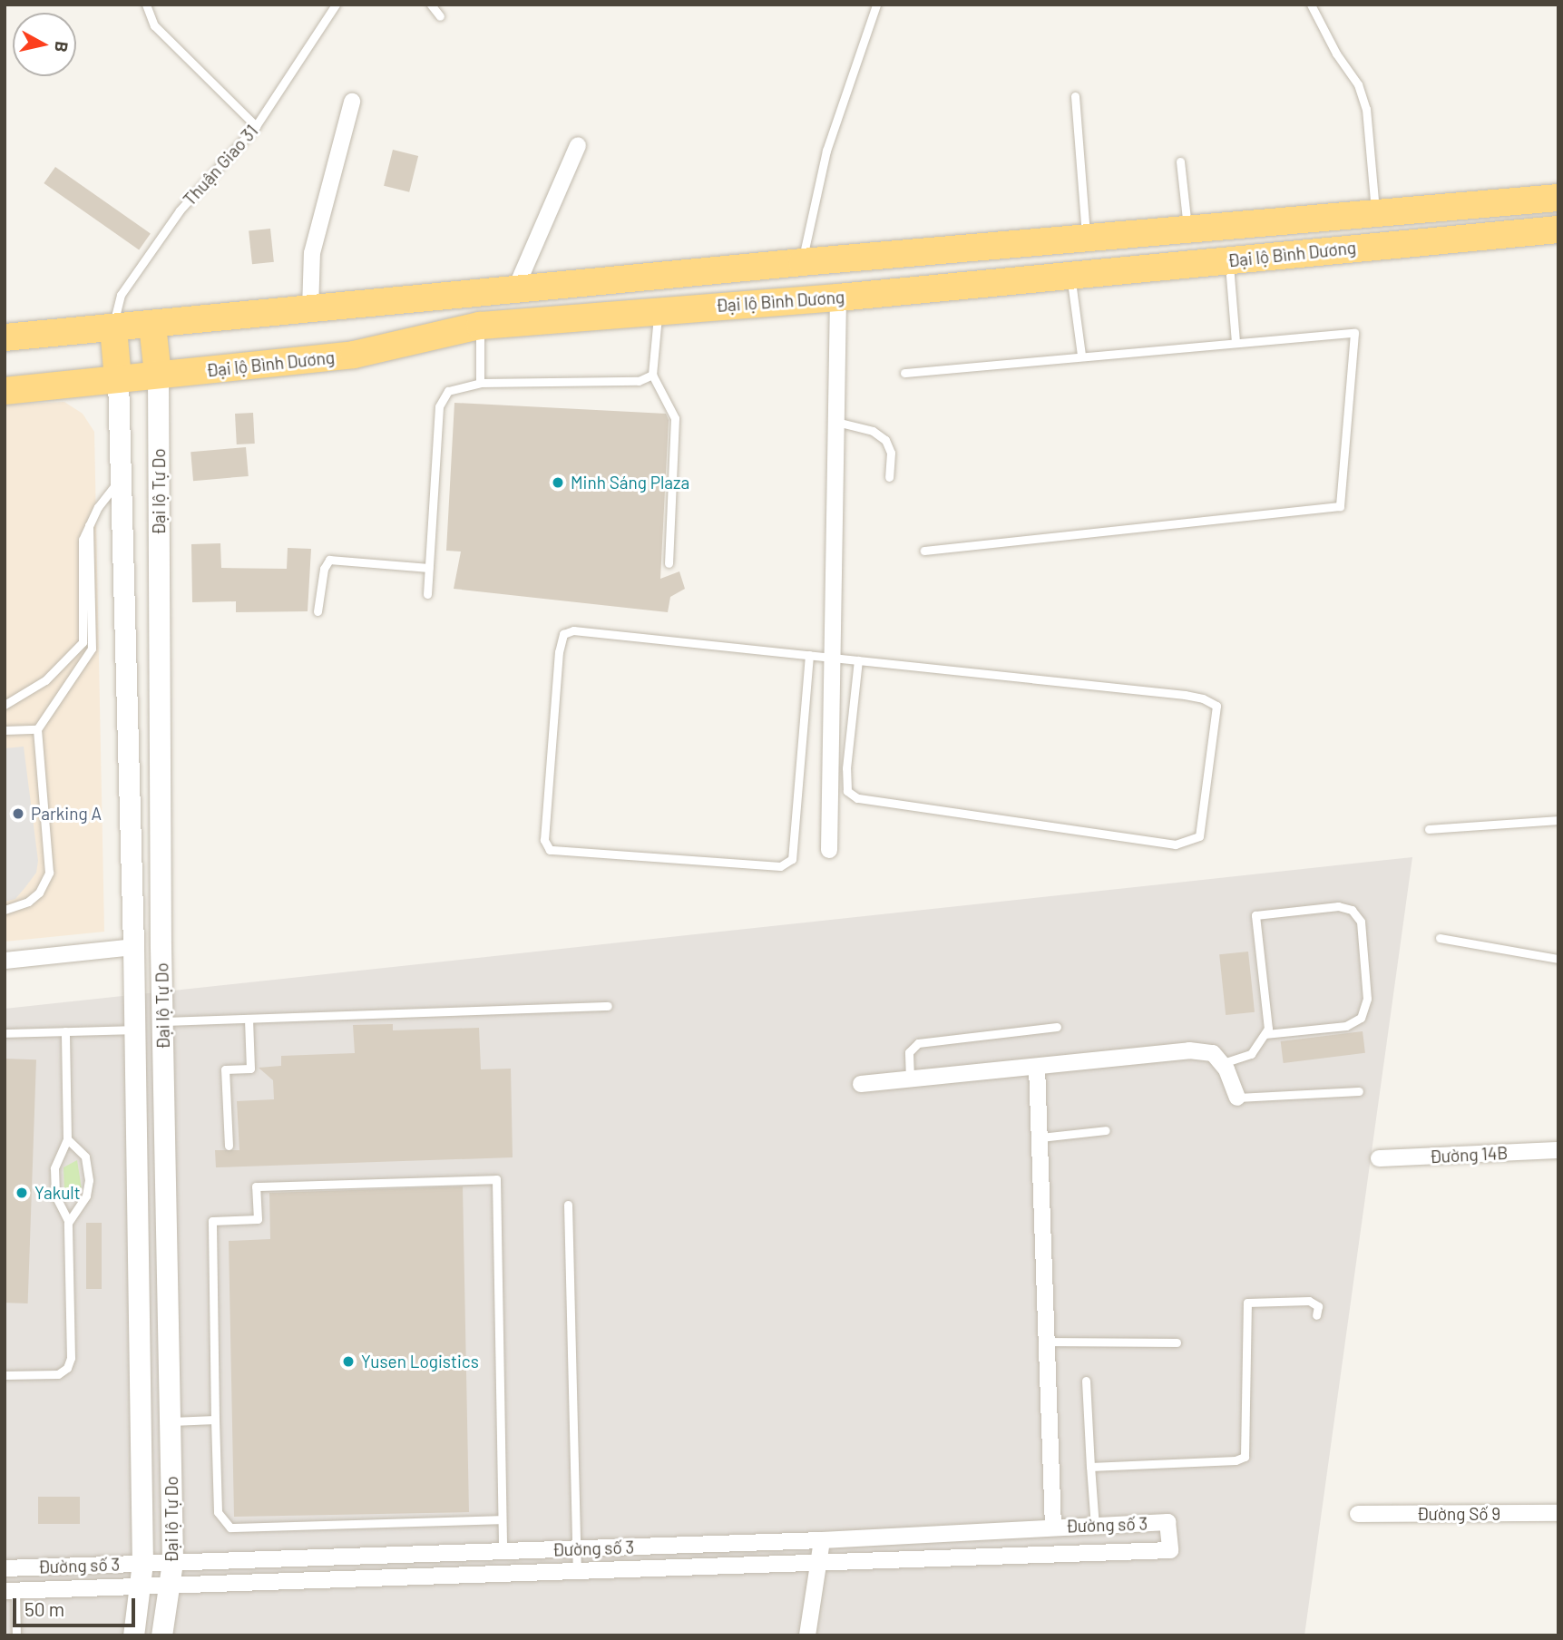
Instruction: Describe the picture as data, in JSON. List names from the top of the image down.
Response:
{
  "streets": {
    "highway": ["Đại lộ Bình Dương"],
    "street": [
      "Đại lộ Tự Do",
      "Đường 14B",
      "Đường Số 9",
      "Đường số 3"
    ],
    "lane": ["Thuận Giao 31"]
  },
  "crossings": [
    ["Thuận Giao 31", "Đại lộ Bình Dương"],
    ["Đại lộ Bình Dương", "Đại lộ Tự Do"],
    ["Đại lộ Tự Do", "Đường số 3"]
  ],
  "places": [
    "Minh Sáng Plaza",
    "Parking A",
    "Yakult",
    "Yusen Logistics"
  ],
  "scale_bar": "50 m",
  "north": "right"
}
